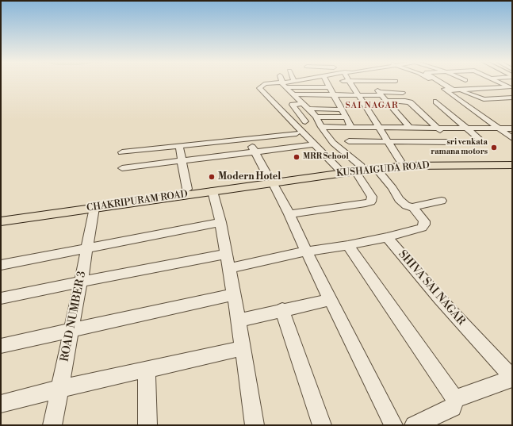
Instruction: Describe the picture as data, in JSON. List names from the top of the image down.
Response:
{
  "streets": {
    "main road": ["KUSHAIGUDA ROAD", "CHAKRIPURAM ROAD"],
    "street": ["SHIVA SAI NAGAR", "ROAD NUMBER 3"]
  },
  "crossings": [
    ["KUSHAIGUDA ROAD", "CHAKRIPURAM ROAD"],
    ["CHAKRIPURAM ROAD", "ROAD NUMBER 3"]
  ],
  "districts": ["SAI NAGAR"],
  "places": ["sri venkata ramana motors", "MRR School", "Modern Hotel"]
}
